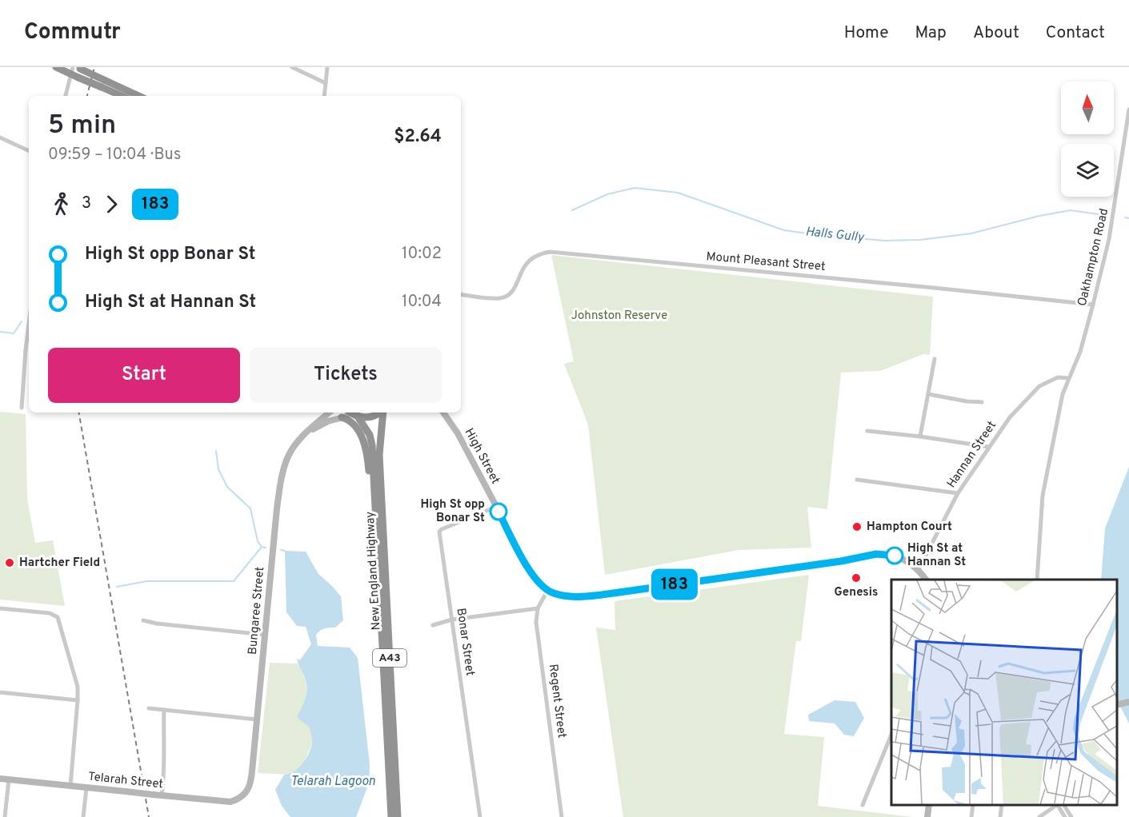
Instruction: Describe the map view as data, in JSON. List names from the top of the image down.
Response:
{
  "streets": {
    "highway": ["New England Highway", "A43"],
    "street": [
      "Oakhampton Road",
      "Mount Pleasant Street",
      "Hannan Street",
      "High Street",
      "Bungaree Street",
      "Bonar Street",
      "Regent Street",
      "Telarah Street"
    ]
  },
  "crossings": [
    ["Oakhampton Road", "Mount Pleasant Street"],
    ["Oakhampton Road", "Hannan Street"],
    ["High Street", "Bonar Street"],
    ["High Street", "Regent Street"],
    ["New England Highway", "Bungaree Street"],
    ["New England Highway", "A43"],
    ["Bungaree Street", "A43"],
    ["Bungaree Street", "Telarah Street"]
  ],
  "water": ["Halls Gully", "Telarah Lagoon"],
  "parks": ["Johnston Reserve"],
  "places": [
    "High St opp Bonar St",
    "Hampton Court",
    "High St at Hannan St",
    "Hartcher Field",
    "Genesis"
  ],
  "lines": ["bus line 183"],
  "north": "top",
  "page": {
    "header": "Commutr",
    "nav": [
      "Home",
      "Map",
      "About",
      "Contact"
    ],
    "on_map": "183",
    "heading": ["5 min", "09:59 – 10:04 · Bus", "$2.64"],
    "legs": ["3", "183"],
    "list": [
      {
        "name": "High St opp Bonar St",
        "value": "10:02"
      },
      {
        "name": "High St at Hannan St",
        "value": "10:04"
      }
    ],
    "buttons": ["Start", "Tickets"]
  }
}
